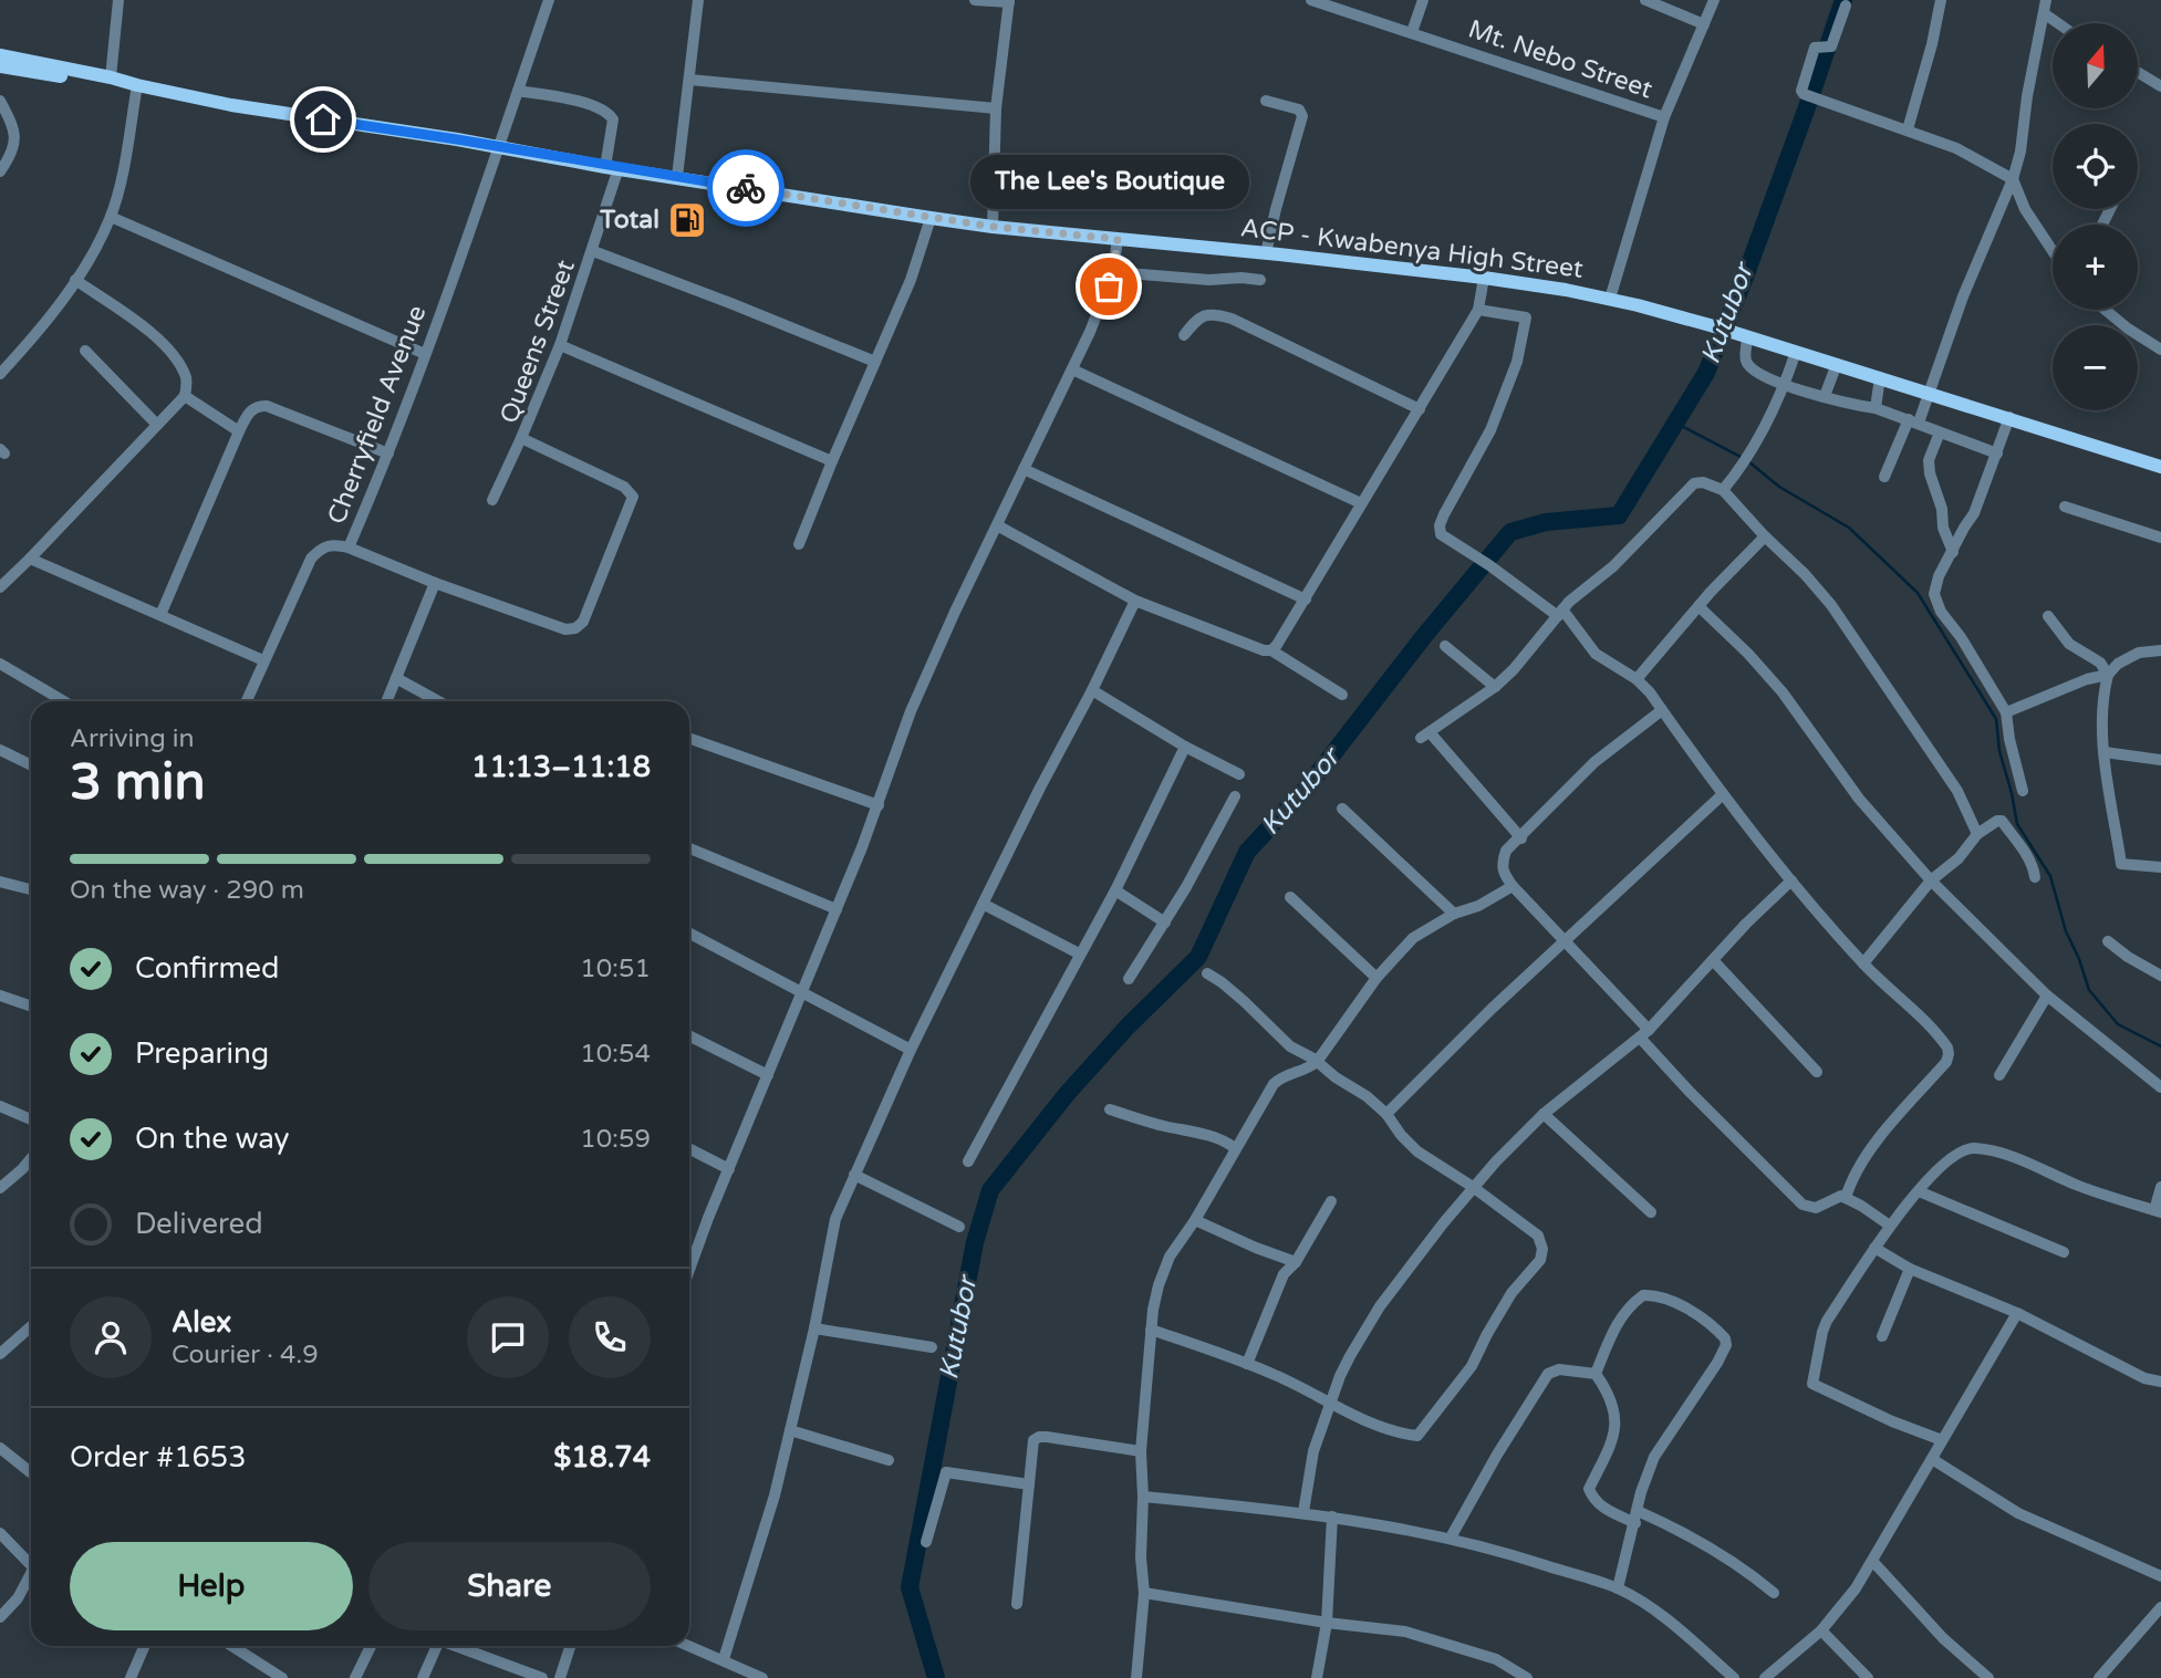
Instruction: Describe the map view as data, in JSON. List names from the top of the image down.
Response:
{
  "streets": {
    "main road": ["ACP - Kwabenya High Street"],
    "street": ["Mt. Nebo Street", "Queens Street", "Cherryfield Avenue"]
  },
  "crossings": [
    ["ACP - Kwabenya High Street", "Queens Street"],
    ["ACP - Kwabenya High Street", "Cherryfield Avenue"],
    ["Queens Street", "Cherryfield Avenue"]
  ],
  "water": ["Kutubor"],
  "places": {
    "fuel station": ["Total"],
    "other": ["The Lee's Boutique"]
  },
  "north": "top",
  "page": {
    "map_buttons": ["+", "−"],
    "bubble": "The Lee's Boutique",
    "heading": ["3 min", "Arriving in", "11:13–11:18"],
    "panel": [
      "Alex",
      "Courier · 4.9",
      "Order #1653",
      "$18.74"
    ],
    "bar": "On the way · 290 m",
    "list": [
      ["Confirmed", "10:51"],
      ["Preparing", "10:54"],
      ["On the way", "10:59"],
      "Delivered"
    ],
    "buttons": ["Help", "Share"]
  }
}
